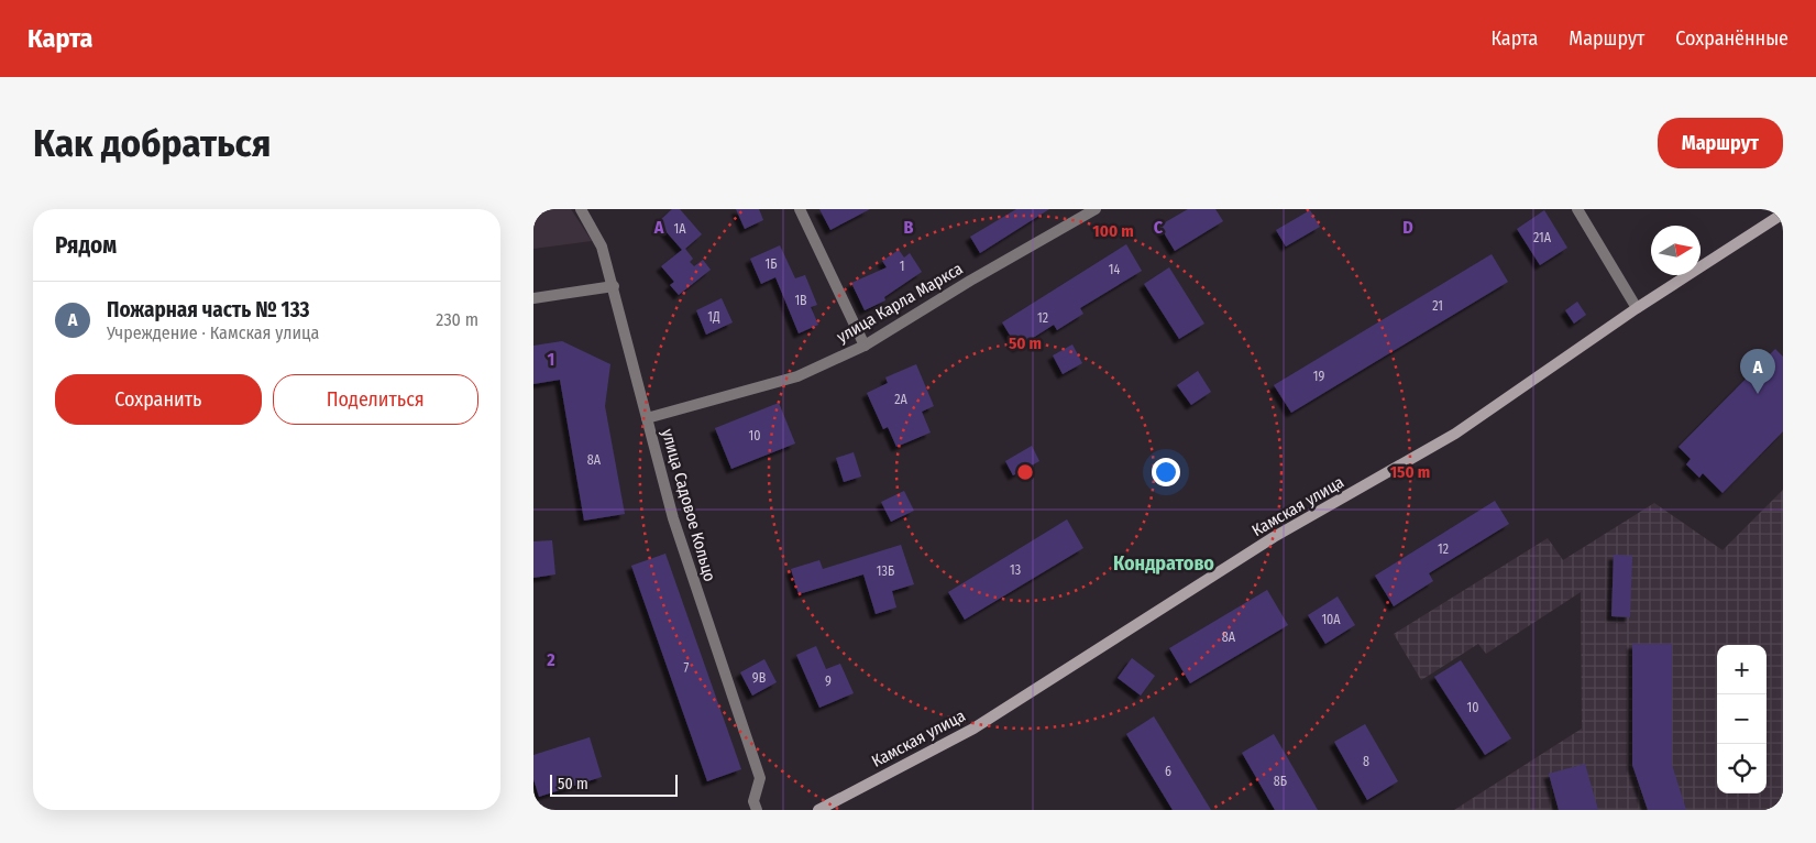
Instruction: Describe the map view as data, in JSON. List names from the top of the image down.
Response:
{
  "streets": {
    "street": ["улица Карла Маркса", "улица Садовое Кольцо", "Камская улица"]
  },
  "crossings": [
    ["улица Карла Маркса", "улица Садовое Кольцо"]
  ],
  "districts": ["Кондратово"],
  "house_numbers": [
    "1А",
    "21А",
    "1Б",
    "1",
    "14",
    "1В",
    "21",
    "1Д",
    "12",
    "19",
    "2А",
    "10",
    "8А",
    "12",
    "13",
    "13Б",
    "10А",
    "8А",
    "7",
    "9В",
    "9",
    "10",
    "8",
    "6",
    "8Б"
  ],
  "scale_bar": "50 m",
  "north": "right",
  "page": {
    "header": "Карта",
    "nav": ["Карта", "Маршрут", "Сохранённые"],
    "buttons": [
      "Маршрут",
      ["Сохранить", "Поделиться"]
    ],
    "title": "Как добраться",
    "heading": "Рядом",
    "list": [
      {
        "mark": "A",
        "name": "Пожарная часть № 133",
        "note": "Учреждение · Камская улица",
        "value": "230 m"
      }
    ],
    "pins": "A",
    "map_buttons": ["+", "−"],
    "scale": "50 m"
  },
  "grid": {
    "columns": [
      "A",
      "B",
      "C",
      "D"
    ],
    "rows": ["1", "2"]
  },
  "rings": ["100 m", "50 m", "150 m"]
}
